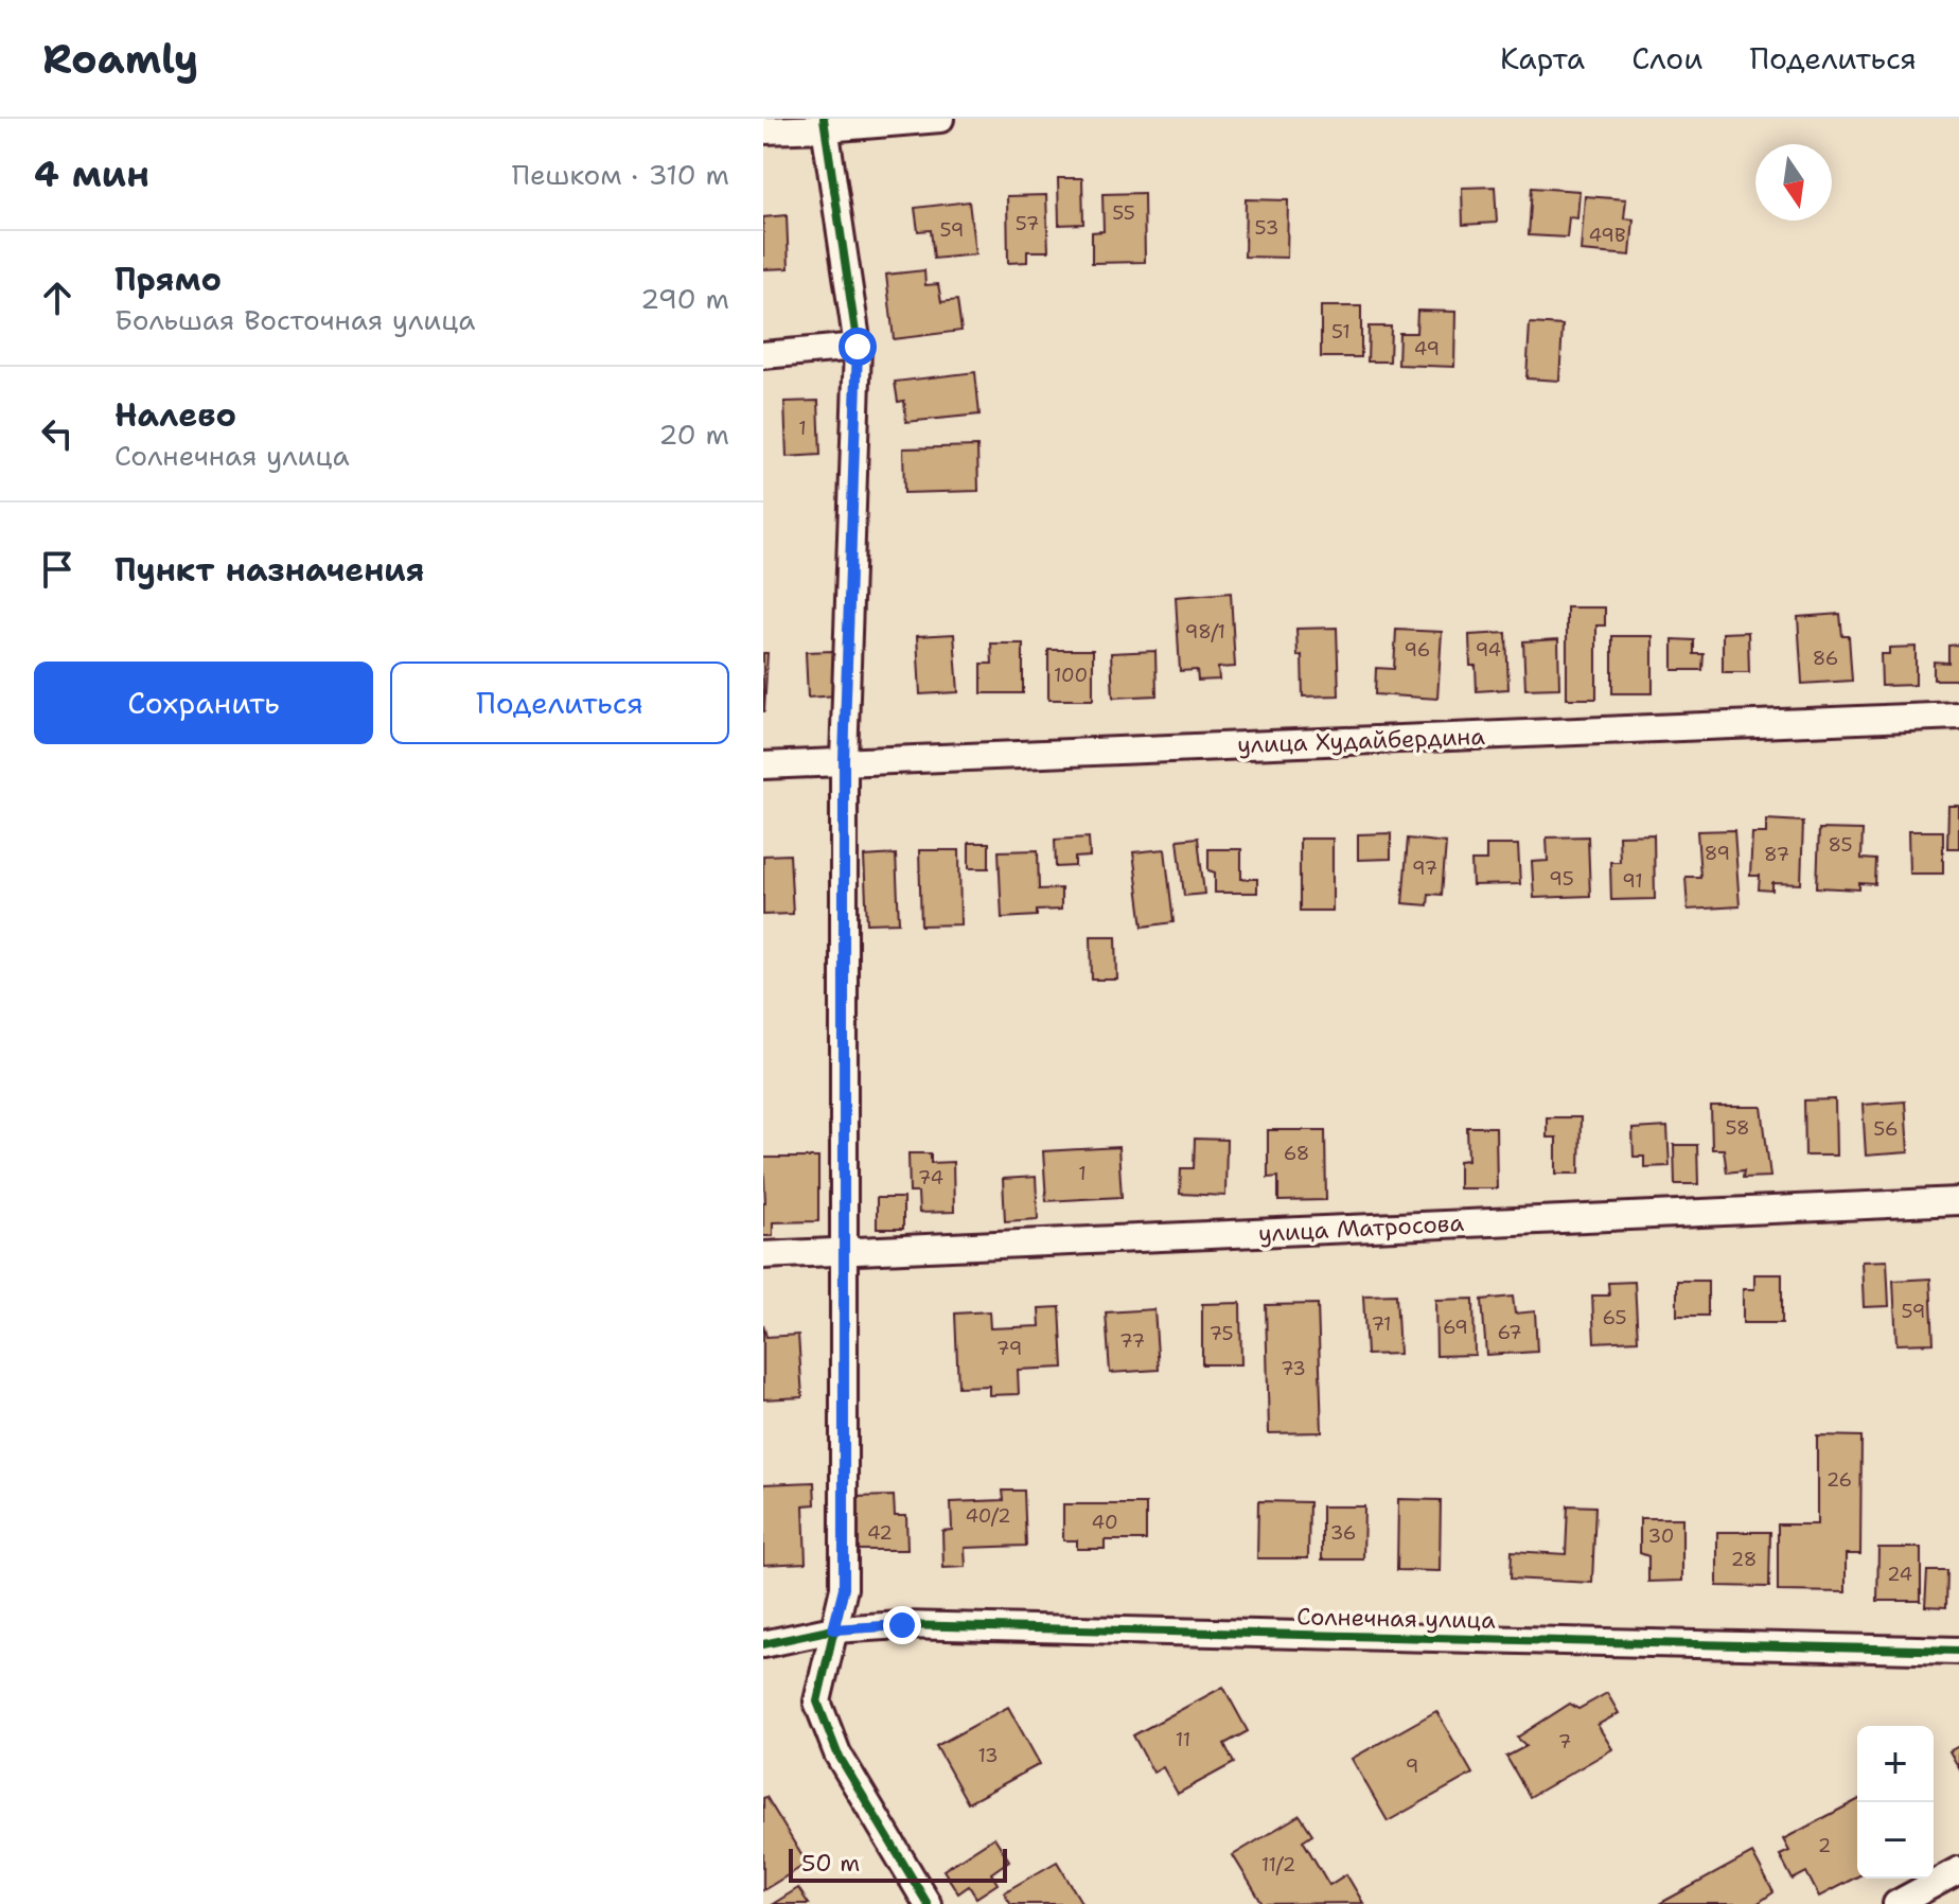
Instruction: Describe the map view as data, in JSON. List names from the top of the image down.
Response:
{
  "streets": {
    "street": ["улица Худайбердина", "улица Матросова", "Солнечная улица"]
  },
  "house_numbers": [
    "55",
    "57",
    "53",
    "59",
    "49В",
    "51",
    "49",
    "1",
    "98/1",
    "96",
    "94",
    "86",
    "100",
    "85",
    "89",
    "87",
    "97",
    "95",
    "91",
    "58",
    "56",
    "68",
    "1",
    "74",
    "59",
    "65",
    "71",
    "69",
    "67",
    "75",
    "77",
    "79",
    "73",
    "26",
    "40/2",
    "40",
    "42",
    "36",
    "30",
    "28",
    "24",
    "11",
    "7",
    "13",
    "9",
    "2",
    "11/2"
  ],
  "scale_bar": "50 m",
  "north": "bottom",
  "page": {
    "header": "Roamly",
    "nav": ["Карта", "Слои", "Поделиться"],
    "heading": ["4 мин", "Пешком · 310 m"],
    "list": [
      ["Прямо", "Большая Восточная улица", "290 m"],
      ["Налево", "Солнечная улица", "20 m"],
      "Пункт назначения"
    ],
    "buttons": ["Сохранить", "Поделиться"],
    "map_buttons": ["+", "−"],
    "scale": "50 m"
  }
}
